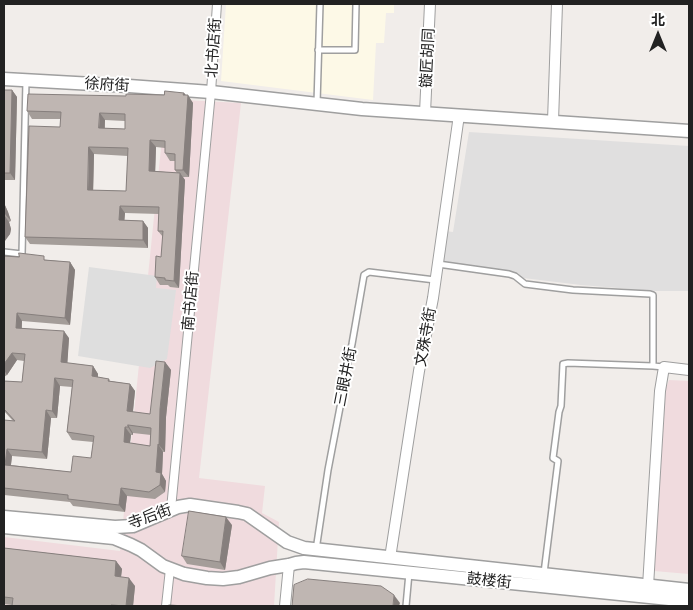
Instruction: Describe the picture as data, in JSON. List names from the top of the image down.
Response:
{
  "streets": {
    "street": [
      "北书店街",
      "镟匠胡同",
      "徐府街",
      "南书店街",
      "文殊寺街",
      "寺后街",
      "鼓楼街"
    ],
    "lane": ["三眼井街"]
  },
  "crossings": [
    ["北书店街", "徐府街"],
    ["北书店街", "南书店街"],
    ["镟匠胡同", "徐府街"],
    ["徐府街", "南书店街"],
    ["徐府街", "文殊寺街"],
    ["南书店街", "寺后街"],
    ["文殊寺街", "三眼井街"],
    ["文殊寺街", "鼓楼街"],
    ["三眼井街", "寺后街"],
    ["三眼井街", "鼓楼街"],
    ["寺后街", "鼓楼街"]
  ],
  "north": "top"
}
